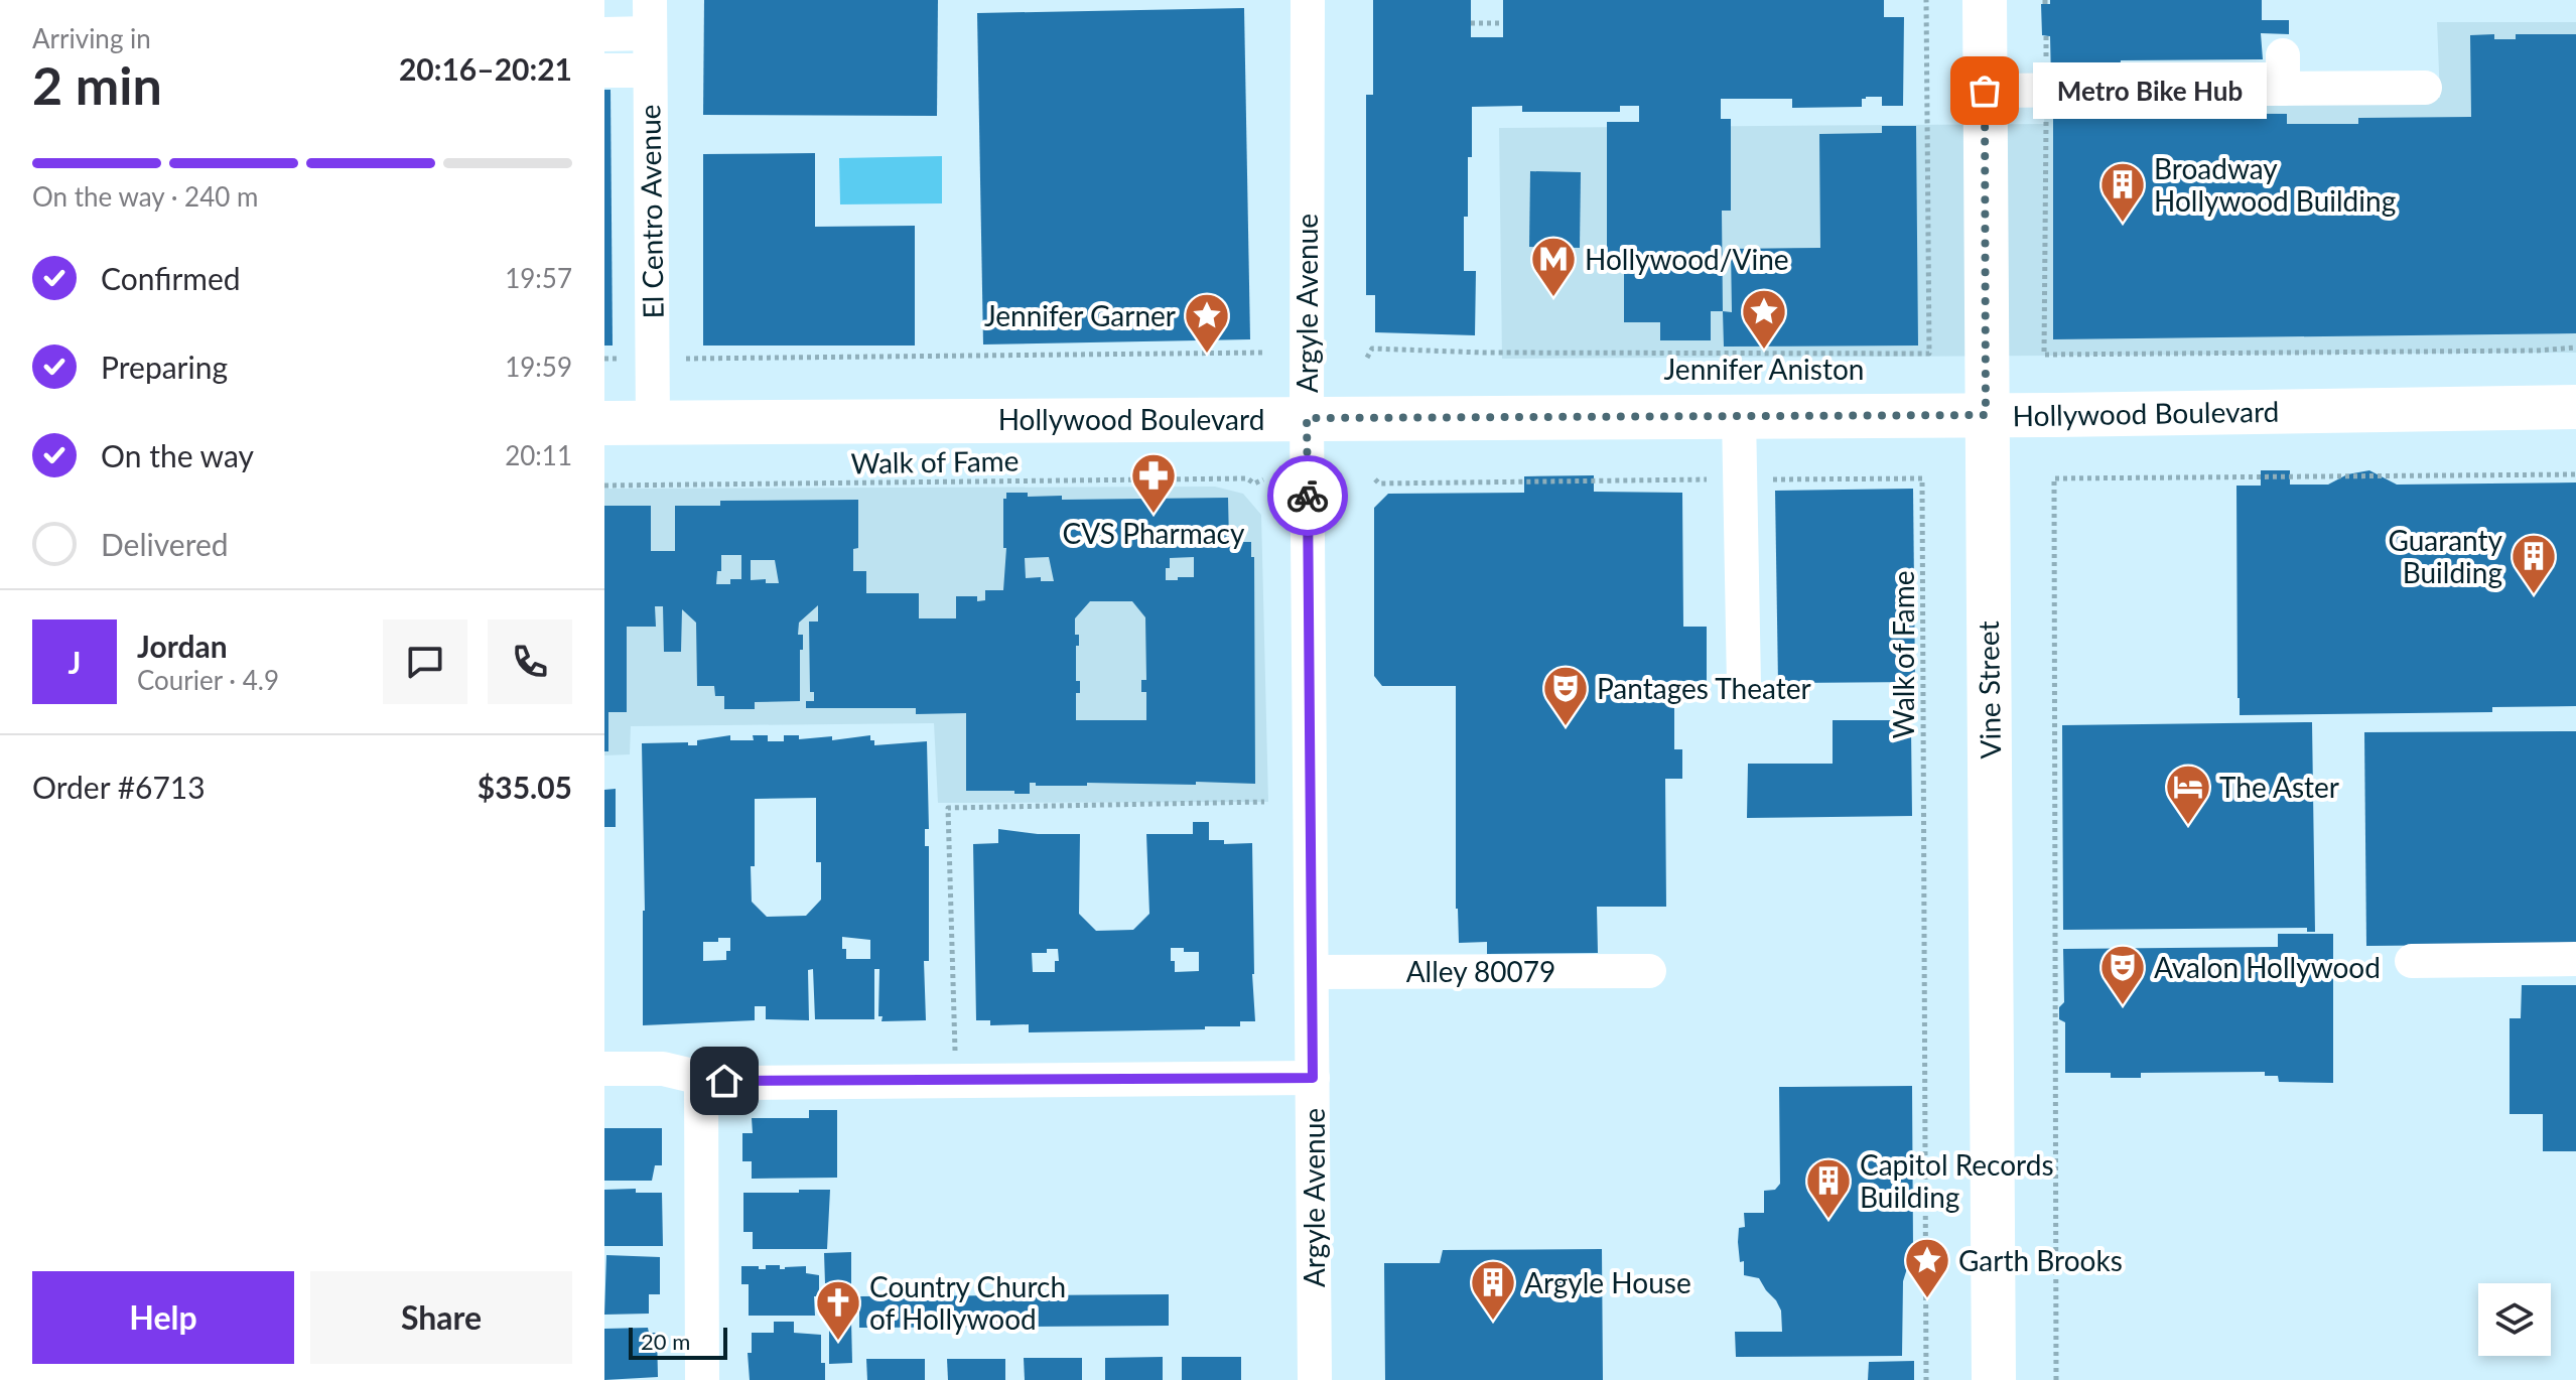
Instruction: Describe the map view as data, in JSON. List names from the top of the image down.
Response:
{
  "streets": {
    "main road": ["Hollywood Boulevard", "Vine Street"],
    "street": ["El Centro Avenue", "Argyle Avenue", "Alley 80079"],
    "path": ["Walk of Fame"]
  },
  "crossings": [
    ["El Centro Avenue", "Hollywood Boulevard"],
    ["Argyle Avenue", "Hollywood Boulevard"],
    ["Argyle Avenue", "Alley 80079"],
    ["Hollywood Boulevard", "Vine Street"]
  ],
  "places": {
    "other": ["Metro Bike Hub"],
    "building": [
      "Broadway Hollywood Building",
      "Guaranty Building",
      "Capitol Records Building",
      "Argyle House"
    ],
    "metro station": ["Hollywood/Vine"],
    "place": ["Jennifer Aniston", "Jennifer Garner", "Garth Brooks"],
    "pharmacy": ["CVS Pharmacy"],
    "theatre": ["Pantages Theater", "Avalon Hollywood"],
    "hotel": ["The Aster"],
    "church": ["Country Church of Hollywood"]
  },
  "scale_bar": "20 m",
  "page": {
    "heading": ["2 min", "Arriving in", "20:16–20:21"],
    "panel": [
      "Jordan",
      "Courier · 4.9",
      "Order #6713",
      "$35.05"
    ],
    "bubble": "Metro Bike Hub",
    "bar": "On the way · 240 m",
    "list": [
      ["Confirmed", "19:57"],
      ["Preparing", "19:59"],
      ["On the way", "20:11"],
      "Delivered"
    ],
    "round": "J",
    "buttons": ["Help", "Share"],
    "scale": "20 m"
  }
}
